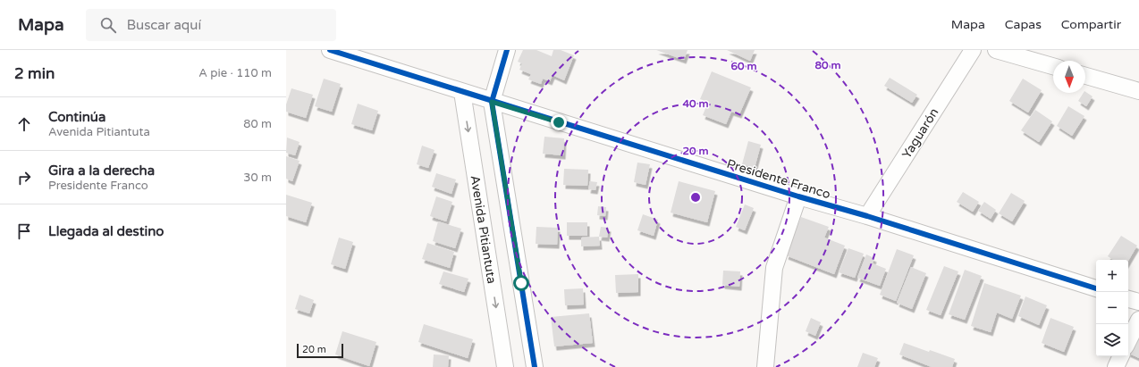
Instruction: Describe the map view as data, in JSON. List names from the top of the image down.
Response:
{
  "streets": {
    "street": ["Yaguarón", "Presidente Franco", "Avenida Pitiantuta"]
  },
  "crossings": [
    ["Yaguarón", "Presidente Franco"],
    ["Presidente Franco", "Avenida Pitiantuta"]
  ],
  "scale_bar": "20 m",
  "north": "bottom",
  "page": {
    "header": "Mapa",
    "search": "Buscar aquí",
    "nav": ["Mapa", "Capas", "Compartir"],
    "heading": ["2 min", "A pie · 110 m"],
    "list": [
      ["Continúa", "Avenida Pitiantuta", "80 m"],
      ["Gira a la derecha", "Presidente Franco", "30 m"],
      "Llegada al destino"
    ],
    "map_buttons": ["+", "−"],
    "scale": "20 m"
  },
  "rings": [
    "80 m",
    "60 m",
    "40 m",
    "20 m"
  ]
}
